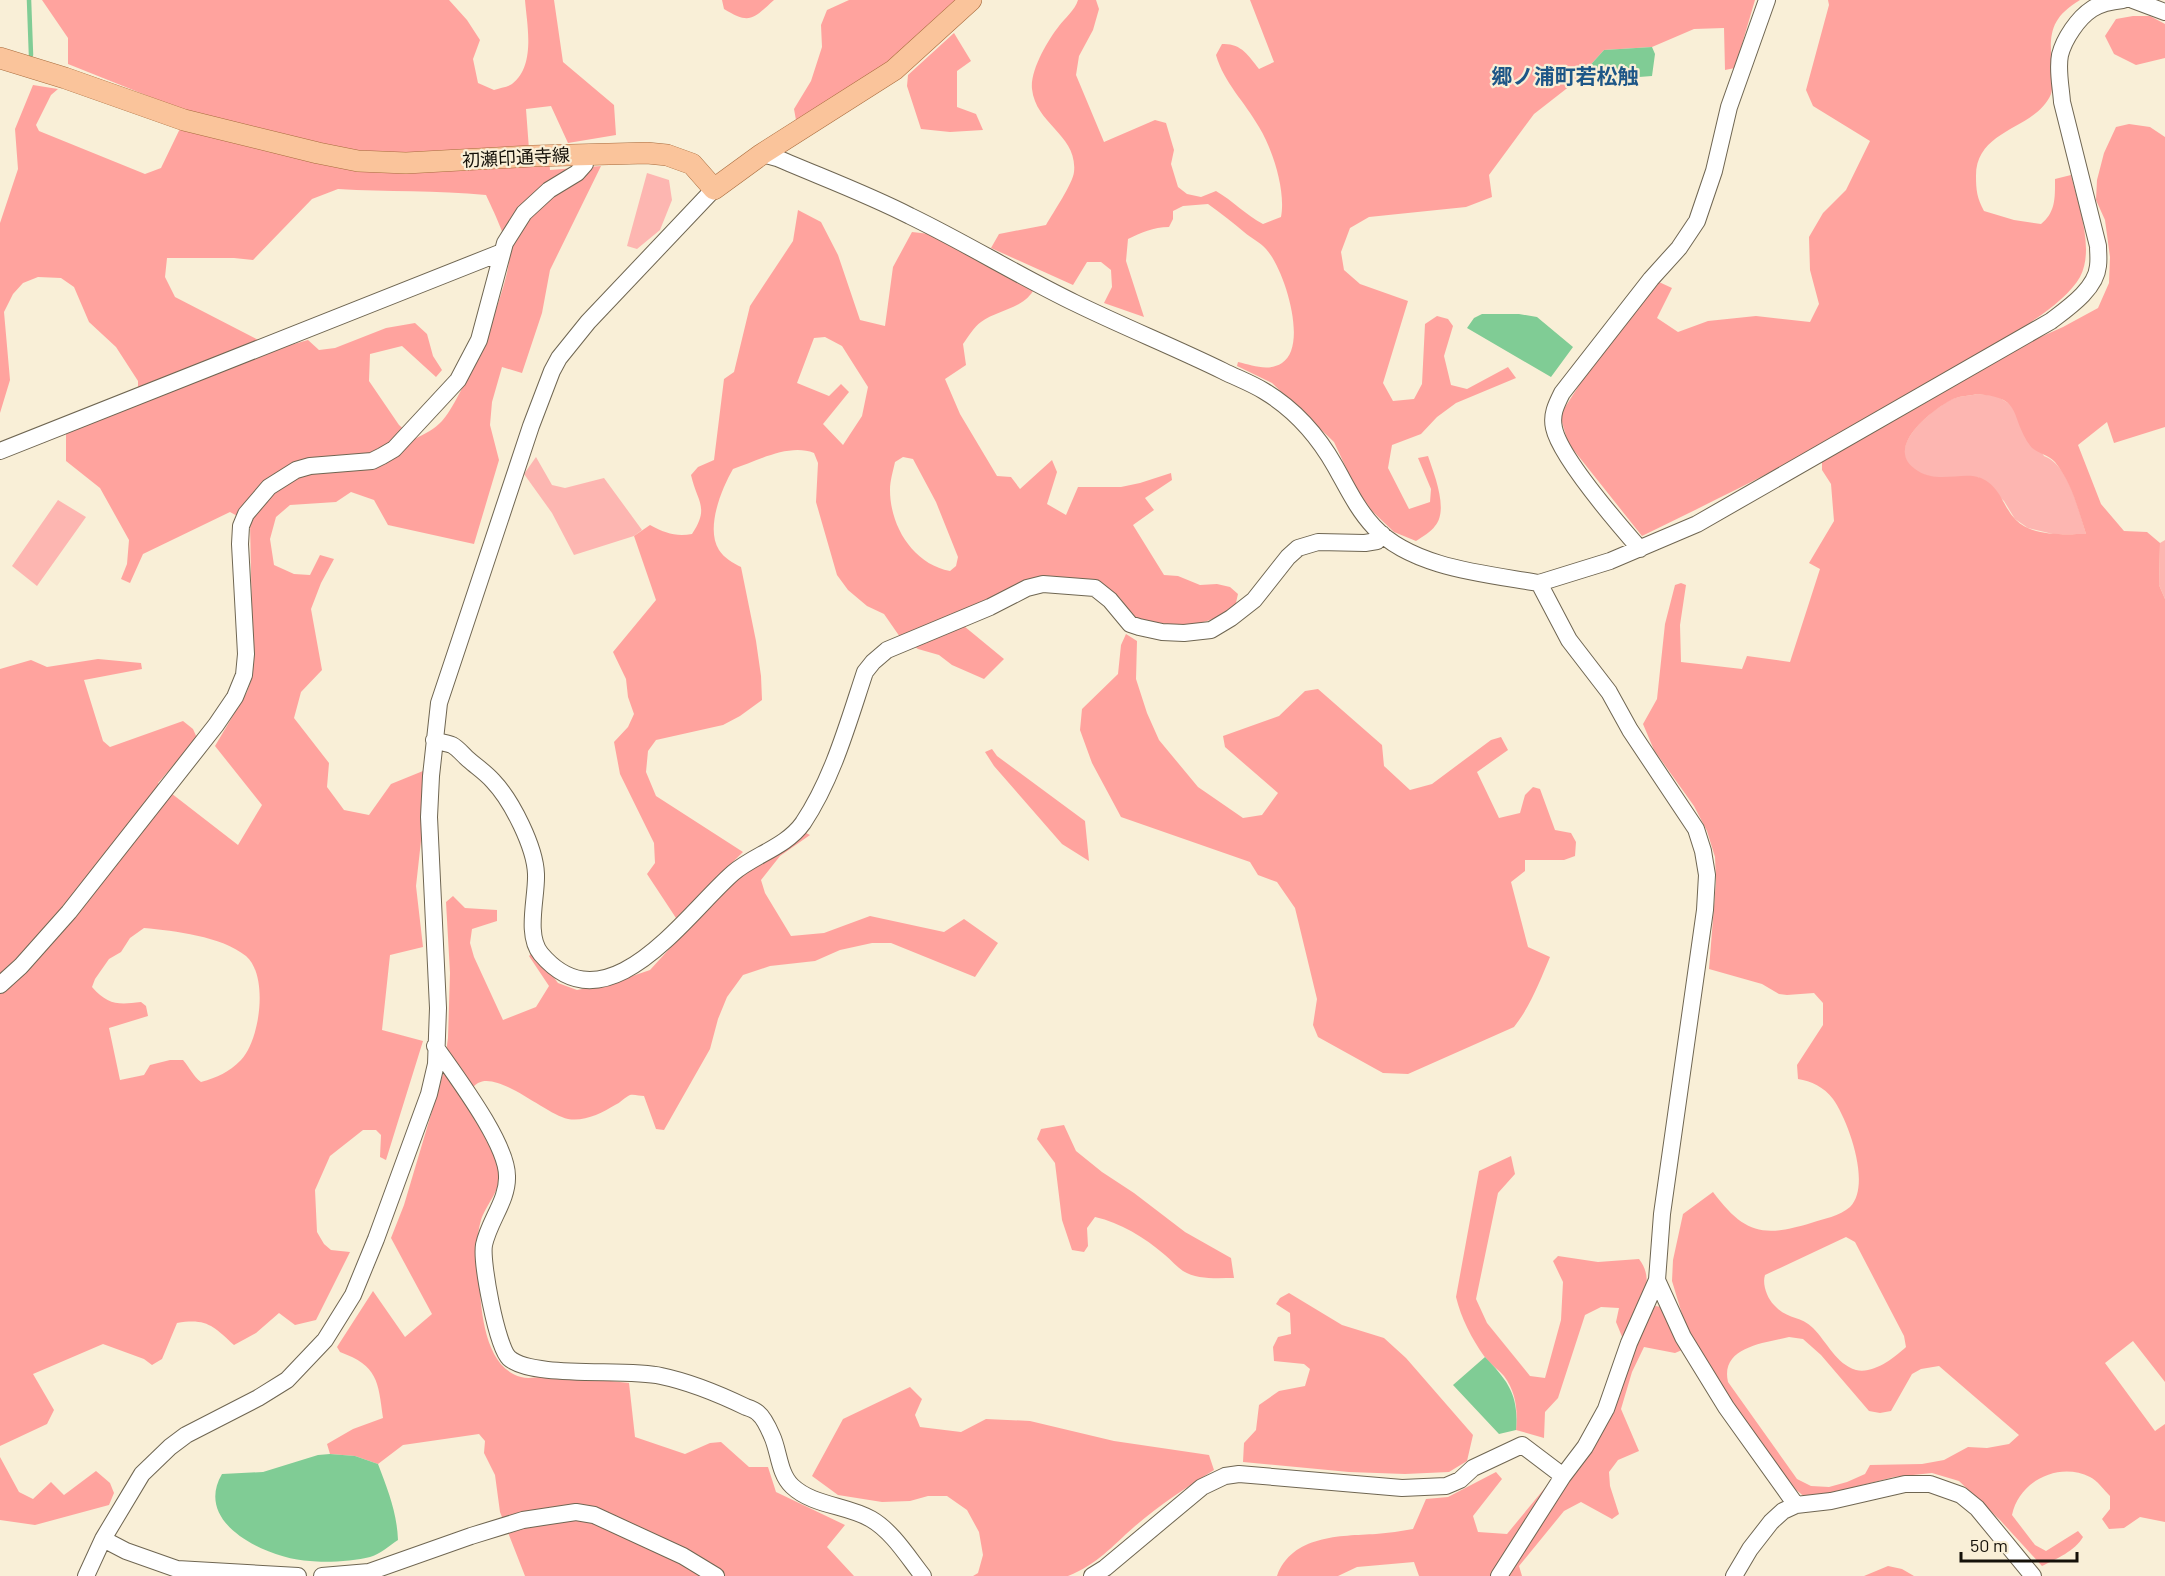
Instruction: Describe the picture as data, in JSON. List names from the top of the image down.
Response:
{
  "streets": {
    "main road": ["初瀬印通寺線"]
  },
  "districts": ["郷ノ浦町若松触"],
  "scale_bar": "50 m"
}
